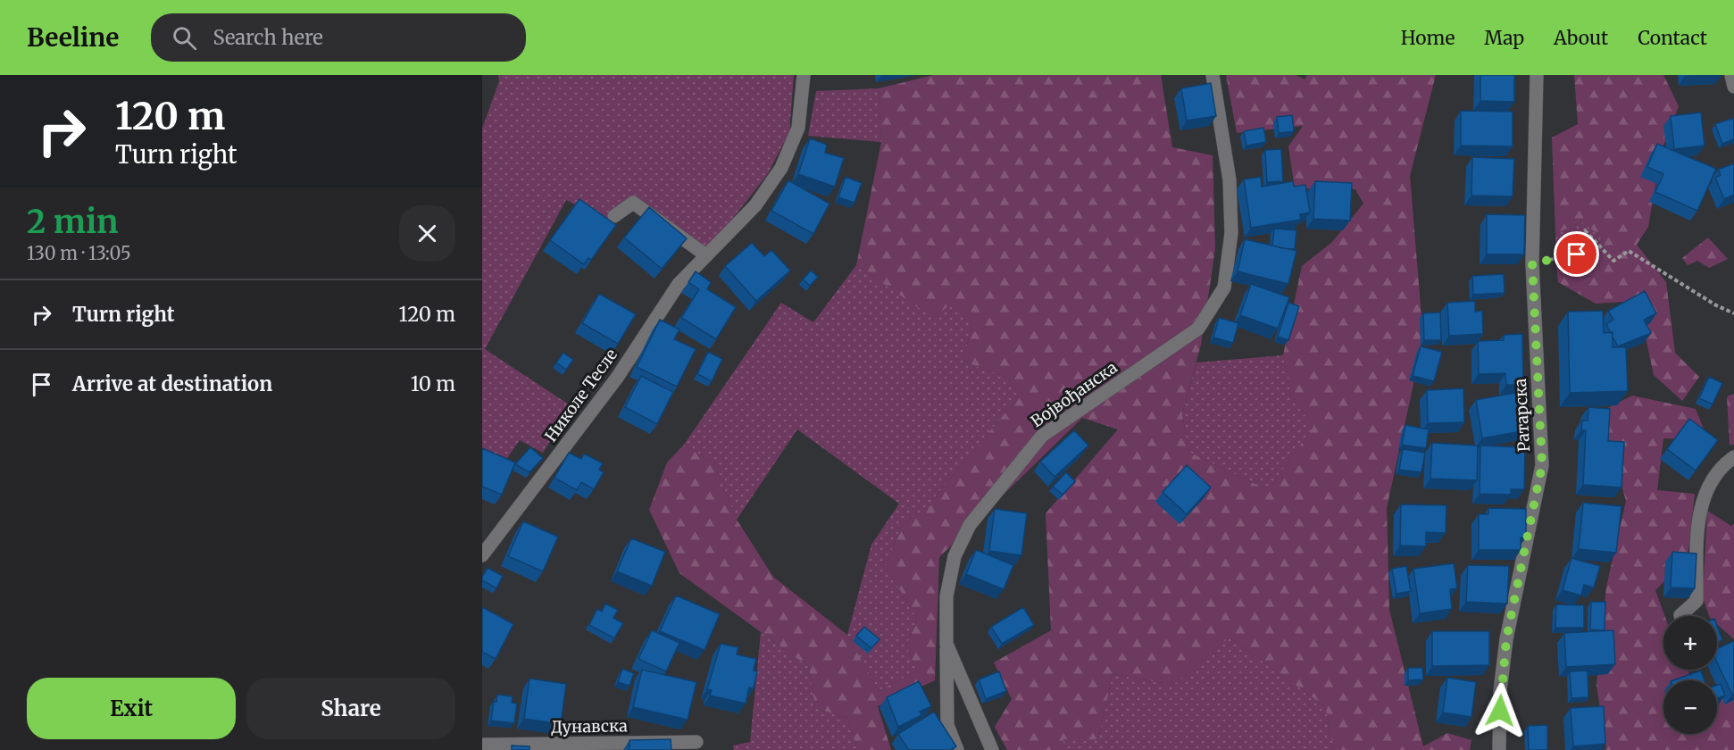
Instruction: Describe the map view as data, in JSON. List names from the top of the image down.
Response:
{
  "streets": {
    "street": [
      "Војвођанска",
      "Николе Тесле",
      "Ратарска",
      "Дунавска"
    ]
  },
  "page": {
    "header": "Beeline",
    "search": "Search here",
    "nav": [
      "Home",
      "Map",
      "About",
      "Contact"
    ],
    "turn": ["120 m", "Turn right"],
    "heading": ["2 min", "130 m · 13:05"],
    "list": [
      {
        "name": "Turn right",
        "value": "120 m"
      },
      {
        "name": "Arrive at destination",
        "value": "10 m"
      }
    ],
    "map_buttons": ["+", "−"],
    "buttons": ["Exit", "Share"]
  }
}
